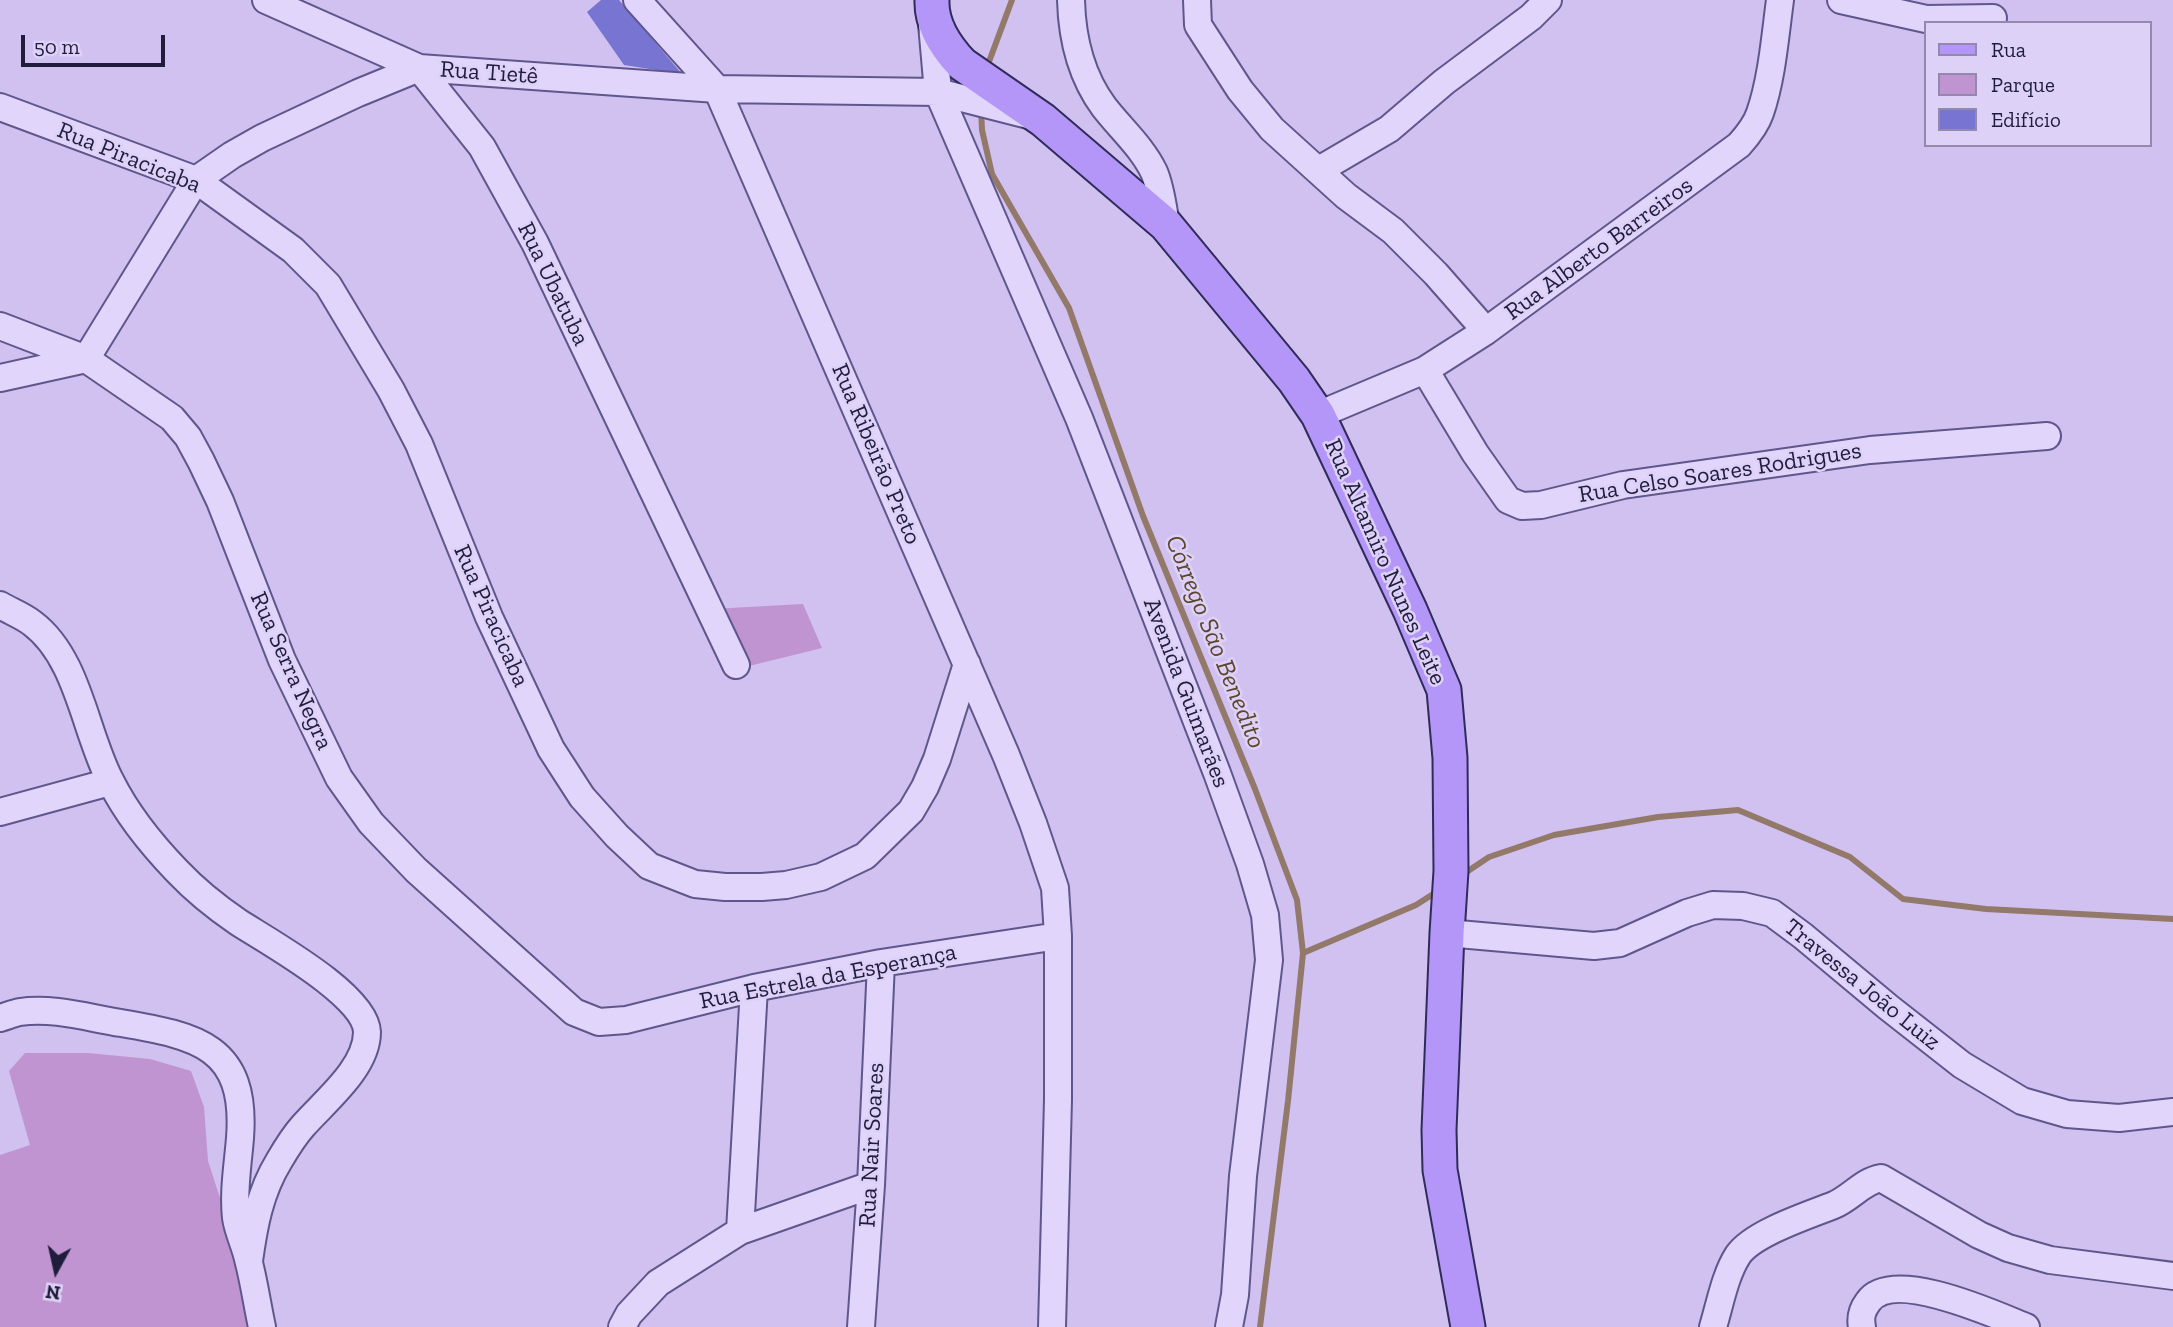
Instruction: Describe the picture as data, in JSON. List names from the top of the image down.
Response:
{
  "streets": {
    "main road": ["Rua Altamiro Nunes Leite"],
    "street": [
      "Rua Tietê",
      "Rua Piracicaba",
      "Rua Alberto Barreiros",
      "Rua Ubatuba",
      "Rua Ribeirão Preto",
      "Rua Celso Soares Rodrigues",
      "Rua Serra Negra",
      "Avenida Guimarães",
      "Rua Estrela da Esperança",
      "Travessa João Luiz",
      "Rua Nair Soares"
    ]
  },
  "crossings": [
    ["Rua Tietê", "Rua Piracicaba"],
    ["Rua Tietê", "Rua Ubatuba"],
    ["Rua Tietê", "Rua Ribeirão Preto"],
    ["Rua Tietê", "Rua Altamiro Nunes Leite"],
    ["Rua Tietê", "Rua Serra Negra"],
    ["Rua Tietê", "Avenida Guimarães"],
    ["Rua Piracicaba", "Rua Ribeirão Preto"],
    ["Rua Alberto Barreiros", "Rua Celso Soares Rodrigues"],
    ["Rua Alberto Barreiros", "Rua Altamiro Nunes Leite"],
    ["Rua Ribeirão Preto", "Rua Estrela da Esperança"],
    ["Rua Altamiro Nunes Leite", "Travessa João Luiz"],
    ["Rua Serra Negra", "Rua Estrela da Esperança"],
    ["Rua Estrela da Esperança", "Rua Nair Soares"]
  ],
  "water": ["Córrego São Benedito"],
  "legend": ["Rua", "Parque", "Edifício"],
  "scale_bar": "50 m",
  "north": "bottom"
}
